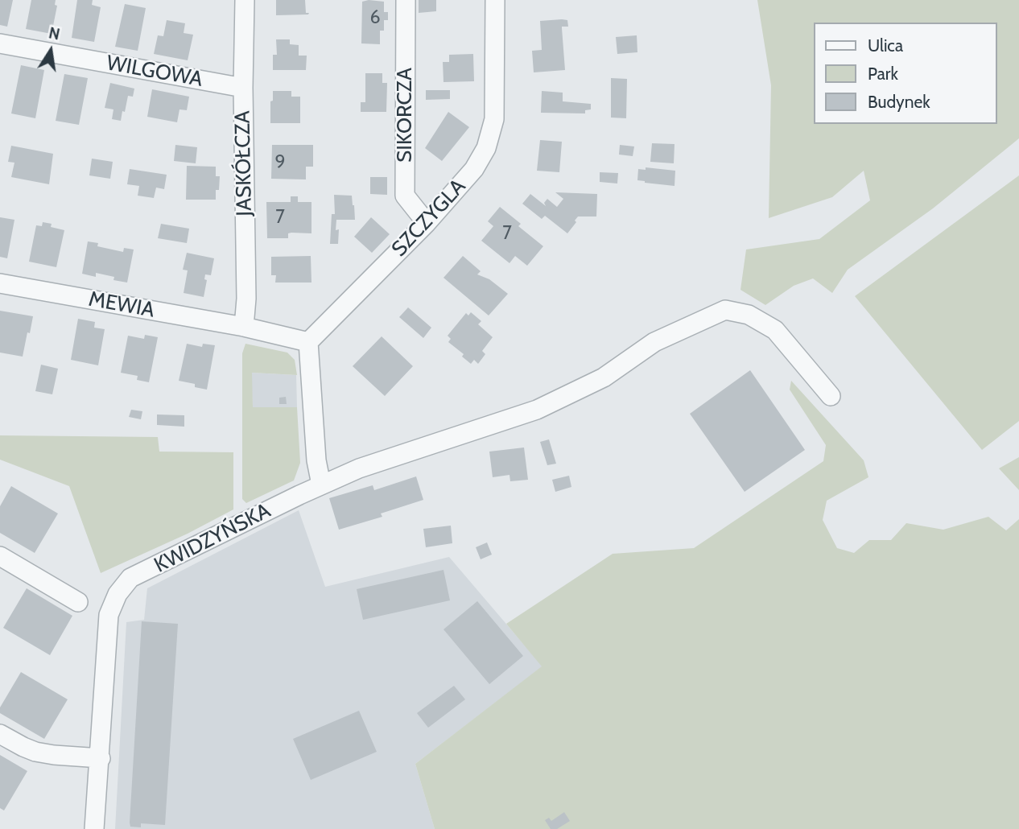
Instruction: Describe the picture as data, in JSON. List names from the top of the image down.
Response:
{
  "streets": {
    "street": [
      "WILGOWA",
      "SIKORCZA",
      "JASKÓŁCZA",
      "SZCZYGLA",
      "MEWIA",
      "KWIDZYŃSKA"
    ]
  },
  "crossings": [
    ["WILGOWA", "JASKÓŁCZA"],
    ["SIKORCZA", "SZCZYGLA"],
    ["JASKÓŁCZA", "MEWIA"]
  ],
  "house_numbers": [
    "6",
    "9",
    "7",
    "7"
  ],
  "legend": ["Ulica", "Park", "Budynek"],
  "north": "top"
}
